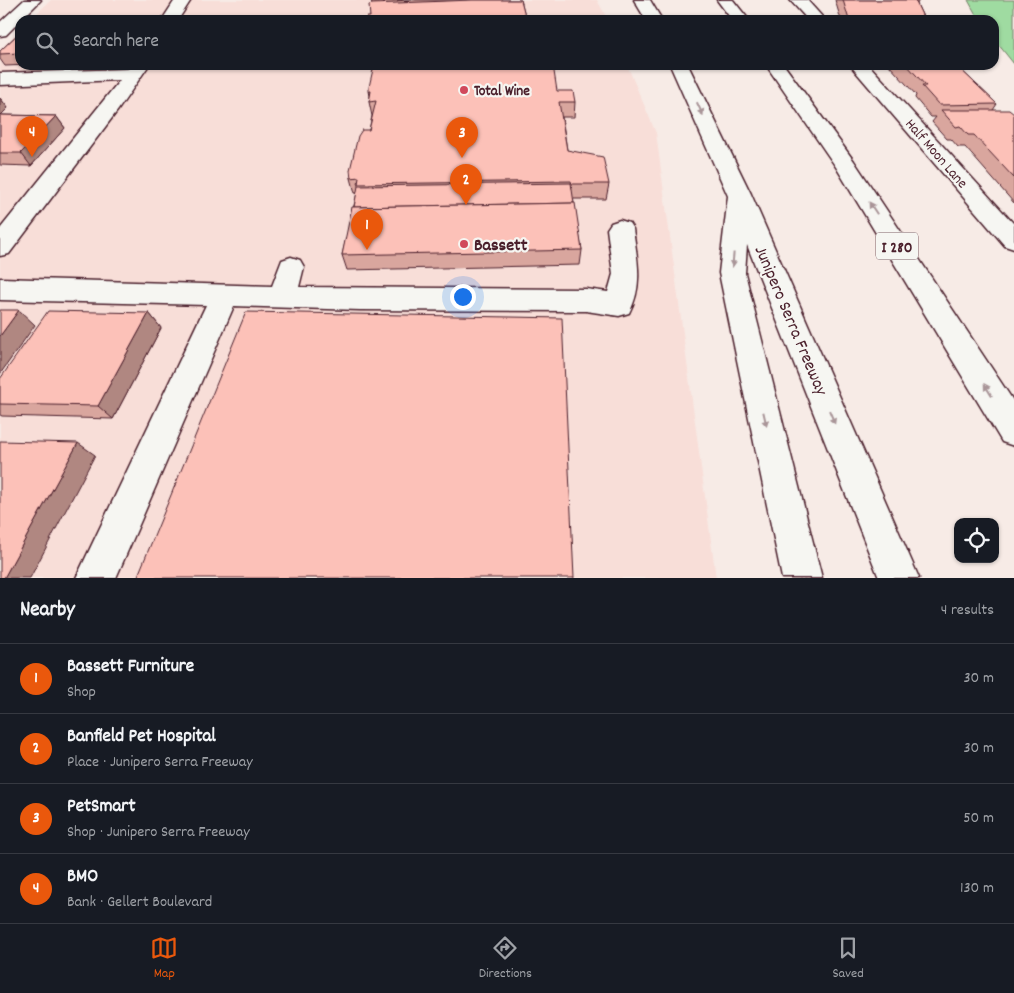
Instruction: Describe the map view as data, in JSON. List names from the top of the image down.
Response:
{
  "streets": {
    "main road": ["Half Moon Lane", "I 280", "Junipero Serra Freeway"]
  },
  "places": ["Total Wine", "Bassett"],
  "page": {
    "search": "Search here",
    "pins": [
      "4",
      "3",
      "2",
      "1"
    ],
    "heading": ["Nearby", "4 results"],
    "list": [
      {
        "mark": "1",
        "name": "Bassett Furniture",
        "note": "Shop",
        "value": "30 m"
      },
      {
        "mark": "2",
        "name": "Banfield Pet Hospital",
        "note": "Place · Junipero Serra Freeway",
        "value": "30 m"
      },
      {
        "mark": "3",
        "name": "PetSmart",
        "note": "Shop · Junipero Serra Freeway",
        "value": "50 m"
      },
      {
        "mark": "4",
        "name": "BMO",
        "note": "Bank · Gellert Boulevard",
        "value": "130 m"
      }
    ],
    "nav": ["Map", "Directions", "Saved"]
  }
}
